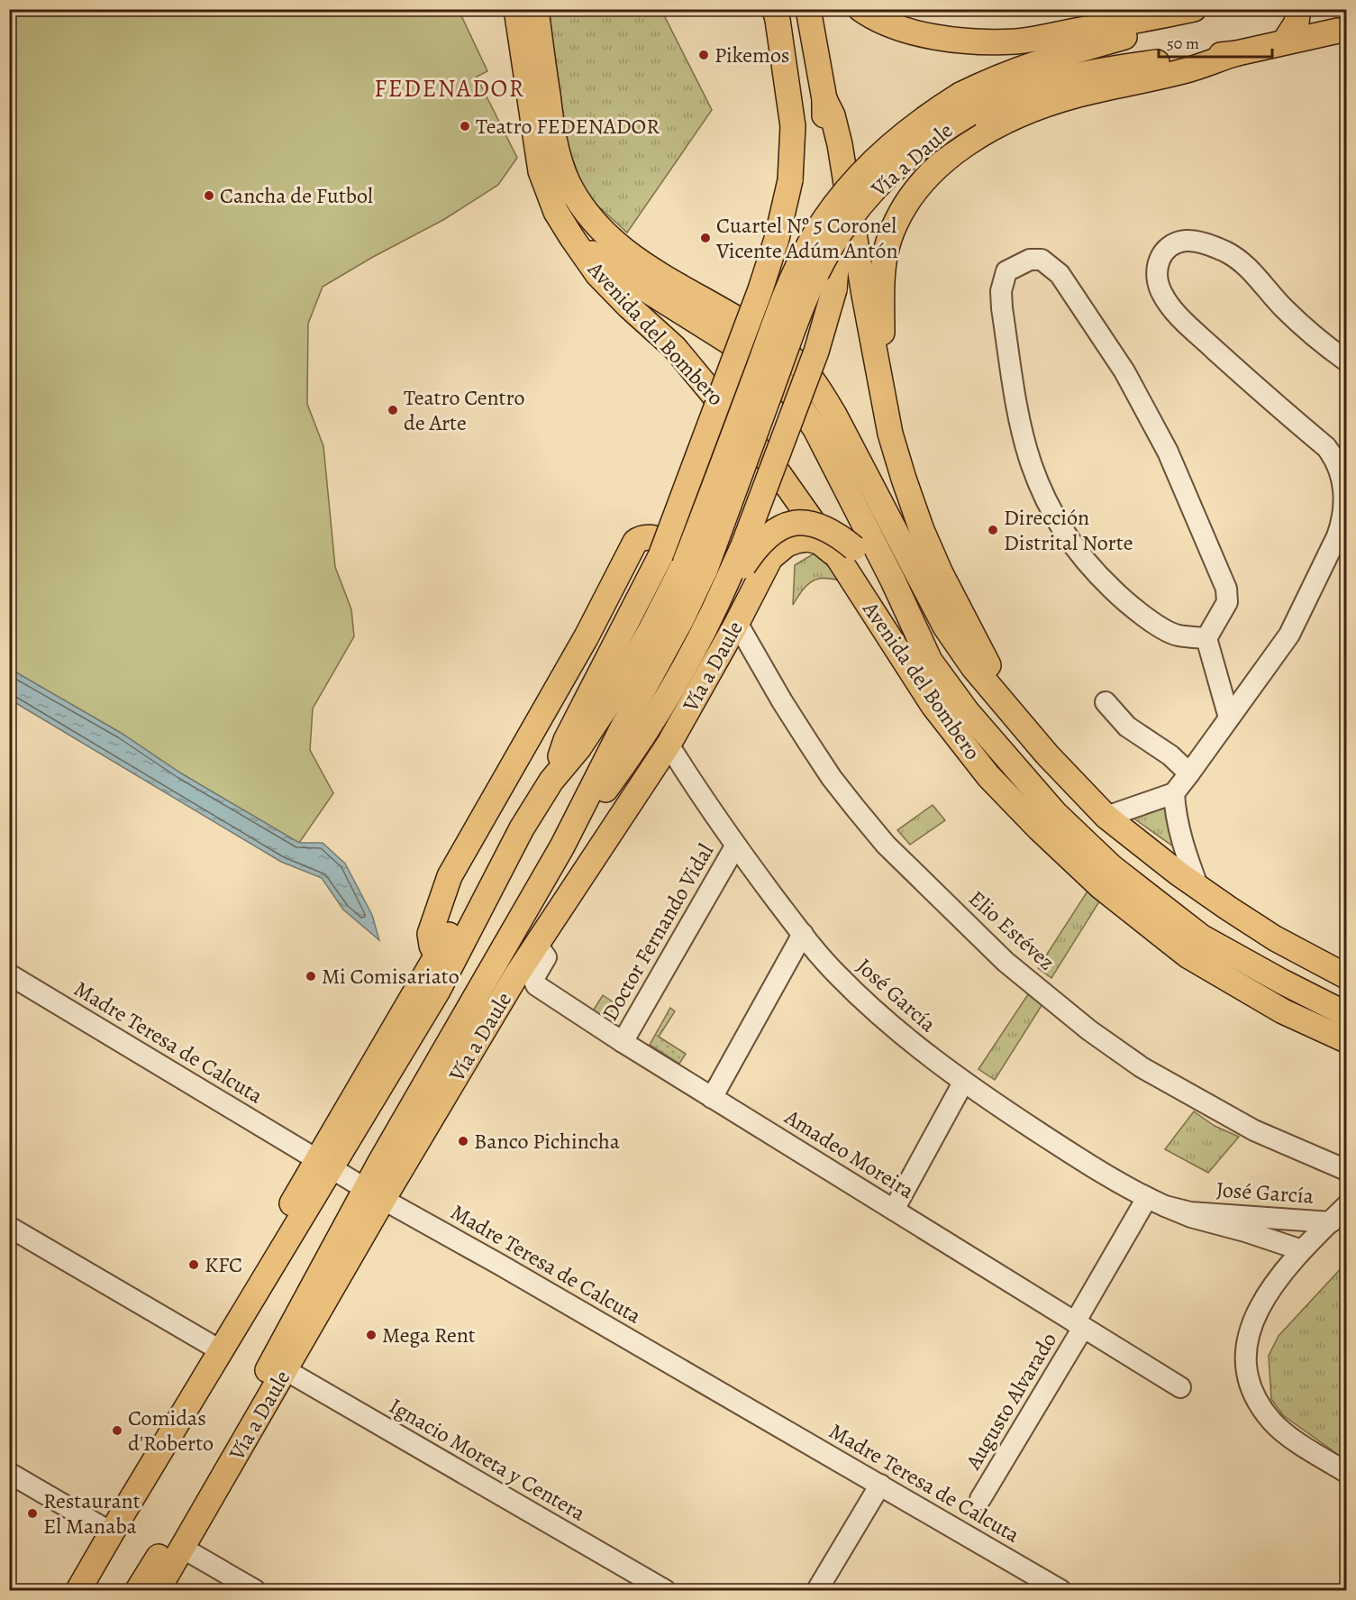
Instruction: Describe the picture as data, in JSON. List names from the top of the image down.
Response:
{
  "streets": {
    "main road": ["Vía a Daule", "Avenida del Bombero"],
    "street": [
      "Elio Estévez",
      "Doctor Fernando Vidal",
      "José García",
      "Madre Teresa de Calcuta",
      "Amadeo Moreira",
      "Augusto Alvarado",
      "Ignacio Moreta y Centera"
    ]
  },
  "crossings": [
    ["Vía a Daule", "Avenida del Bombero"],
    ["Vía a Daule", "Elio Estévez"],
    ["Vía a Daule", "José García"],
    ["Vía a Daule", "Madre Teresa de Calcuta"],
    ["Vía a Daule", "Amadeo Moreira"],
    ["Vía a Daule", "Ignacio Moreta y Centera"],
    ["Doctor Fernando Vidal", "José García"],
    ["Doctor Fernando Vidal", "Amadeo Moreira"],
    ["José García", "Augusto Alvarado"],
    ["Amadeo Moreira", "Augusto Alvarado"]
  ],
  "districts": ["FEDENADOR"],
  "places": [
    "Pikemos",
    "Teatro FEDENADOR",
    "Cancha de Futbol",
    "Cuartel Nº 5 Coronel Vicente Adúm Antón",
    "Teatro Centro de Arte",
    "Dirección Distrital Norte",
    "Mi Comisariato",
    "Banco Pichincha",
    "KFC",
    "Mega Rent",
    "Comidas d'Roberto",
    "Restaurant El Manaba"
  ],
  "scale_bar": "50 m"
}
